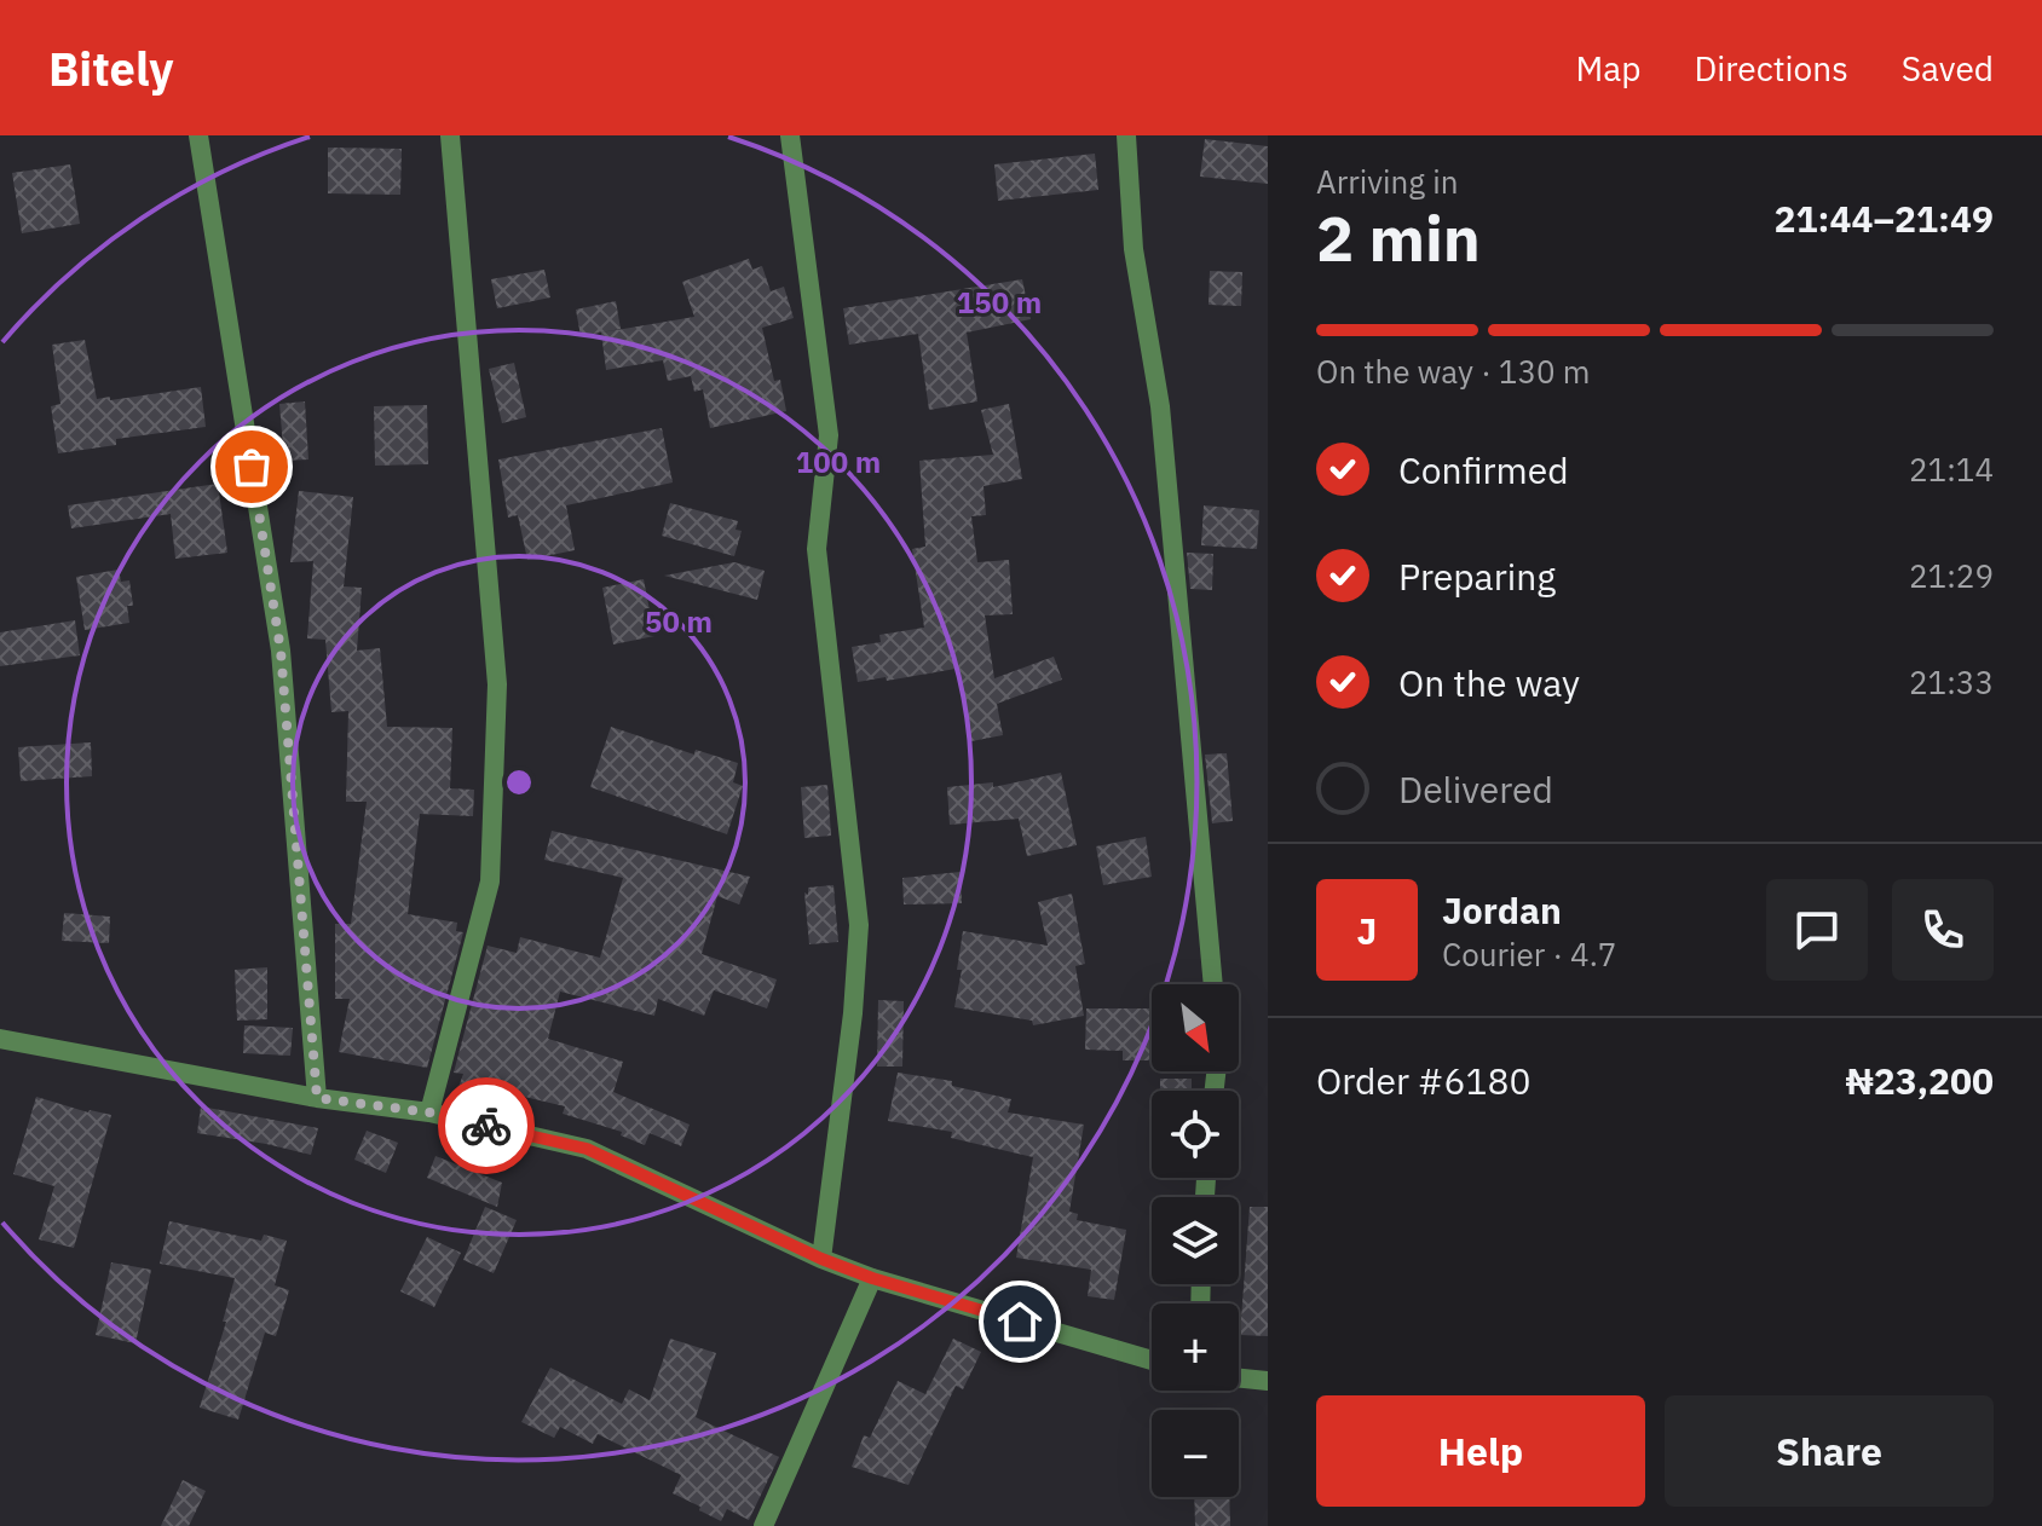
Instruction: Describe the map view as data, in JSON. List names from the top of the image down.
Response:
{
  "north": "bottom right",
  "page": {
    "header": "Bitely",
    "nav": ["Map", "Directions", "Saved"],
    "heading": ["2 min", "Arriving in", "21:44–21:49"],
    "panel": [
      "Jordan",
      "Courier · 4.7",
      "Order #6180",
      "₦23,200"
    ],
    "bar": "On the way · 130 m",
    "list": [
      ["Confirmed", "21:14"],
      ["Preparing", "21:29"],
      ["On the way", "21:33"],
      "Delivered"
    ],
    "round": "J",
    "map_buttons": ["+", "−"],
    "buttons": ["Help", "Share"]
  },
  "rings": ["150 m", "100 m", "50 m"]
}
